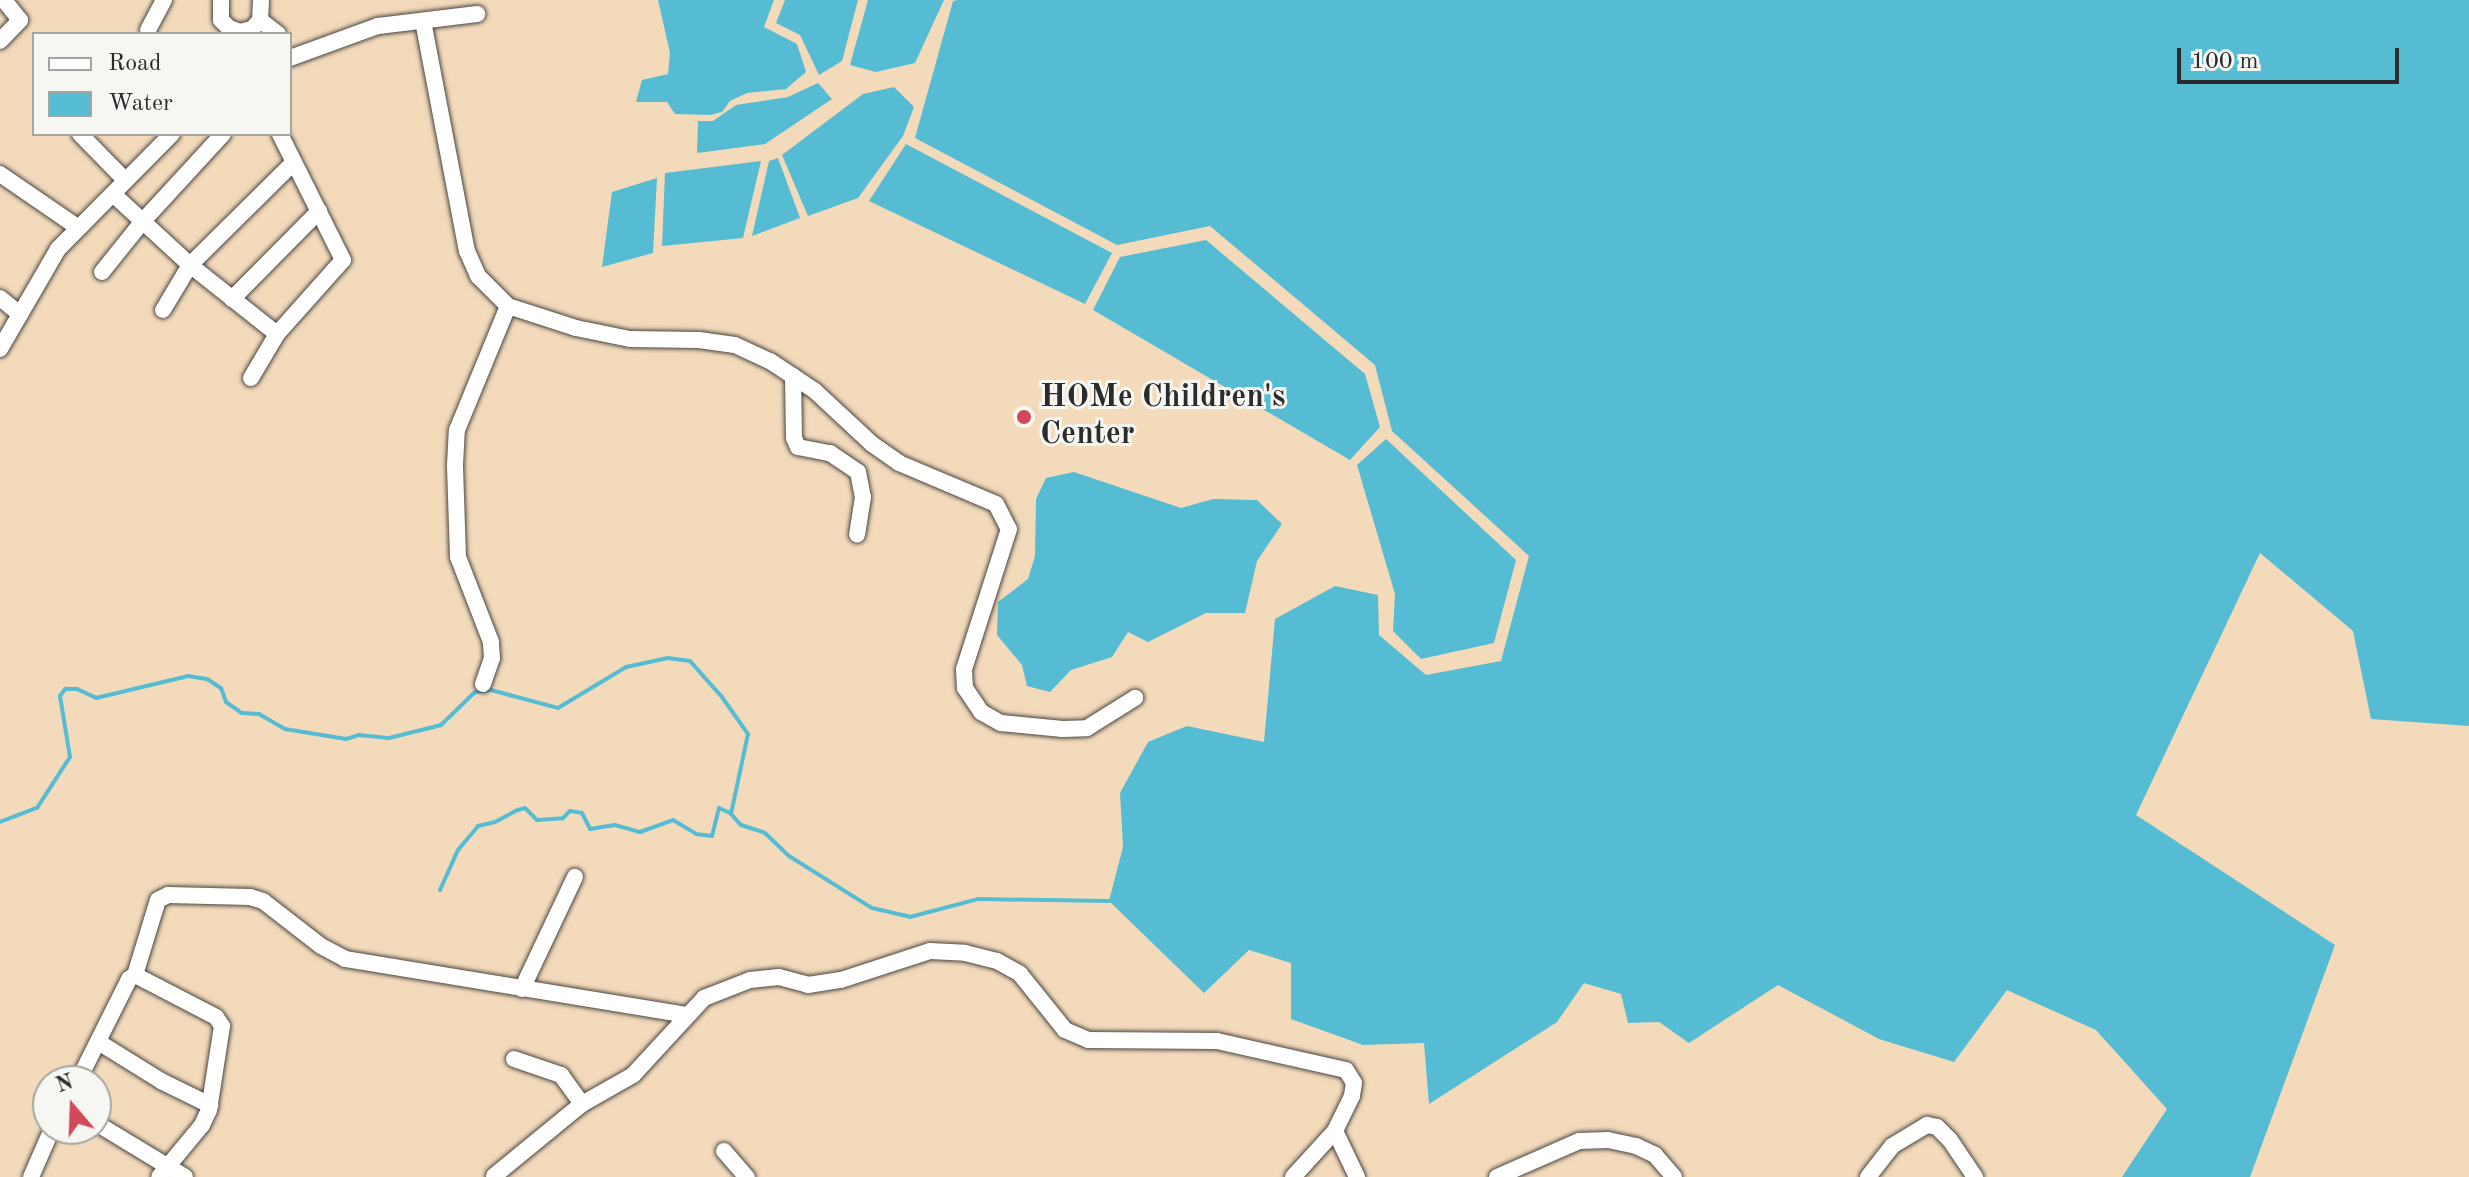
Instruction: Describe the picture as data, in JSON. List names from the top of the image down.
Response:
{
  "places": ["HOMe Children's Center"],
  "legend": ["Road", "Water"],
  "scale_bar": "100 m",
  "north": "top"
}
